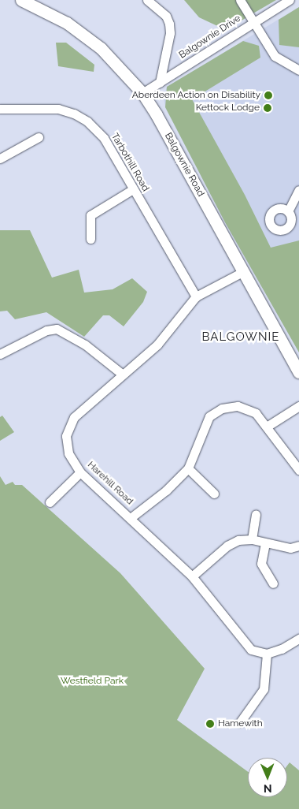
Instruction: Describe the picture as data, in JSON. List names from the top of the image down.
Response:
{
  "streets": {
    "street": [
      "Balgownie Drive",
      "Tarbothill Road",
      "Balgownie Road",
      "Harehill Road"
    ]
  },
  "crossings": [
    ["Balgownie Drive", "Balgownie Road"],
    ["Tarbothill Road", "Harehill Road"],
    ["Balgownie Road", "Harehill Road"]
  ],
  "districts": ["BALGOWNIE"],
  "parks": ["Westfield Park"],
  "places": ["Aberdeen Action on Disability", "Kettock Lodge", "Hamewith"],
  "north": "bottom"
}
